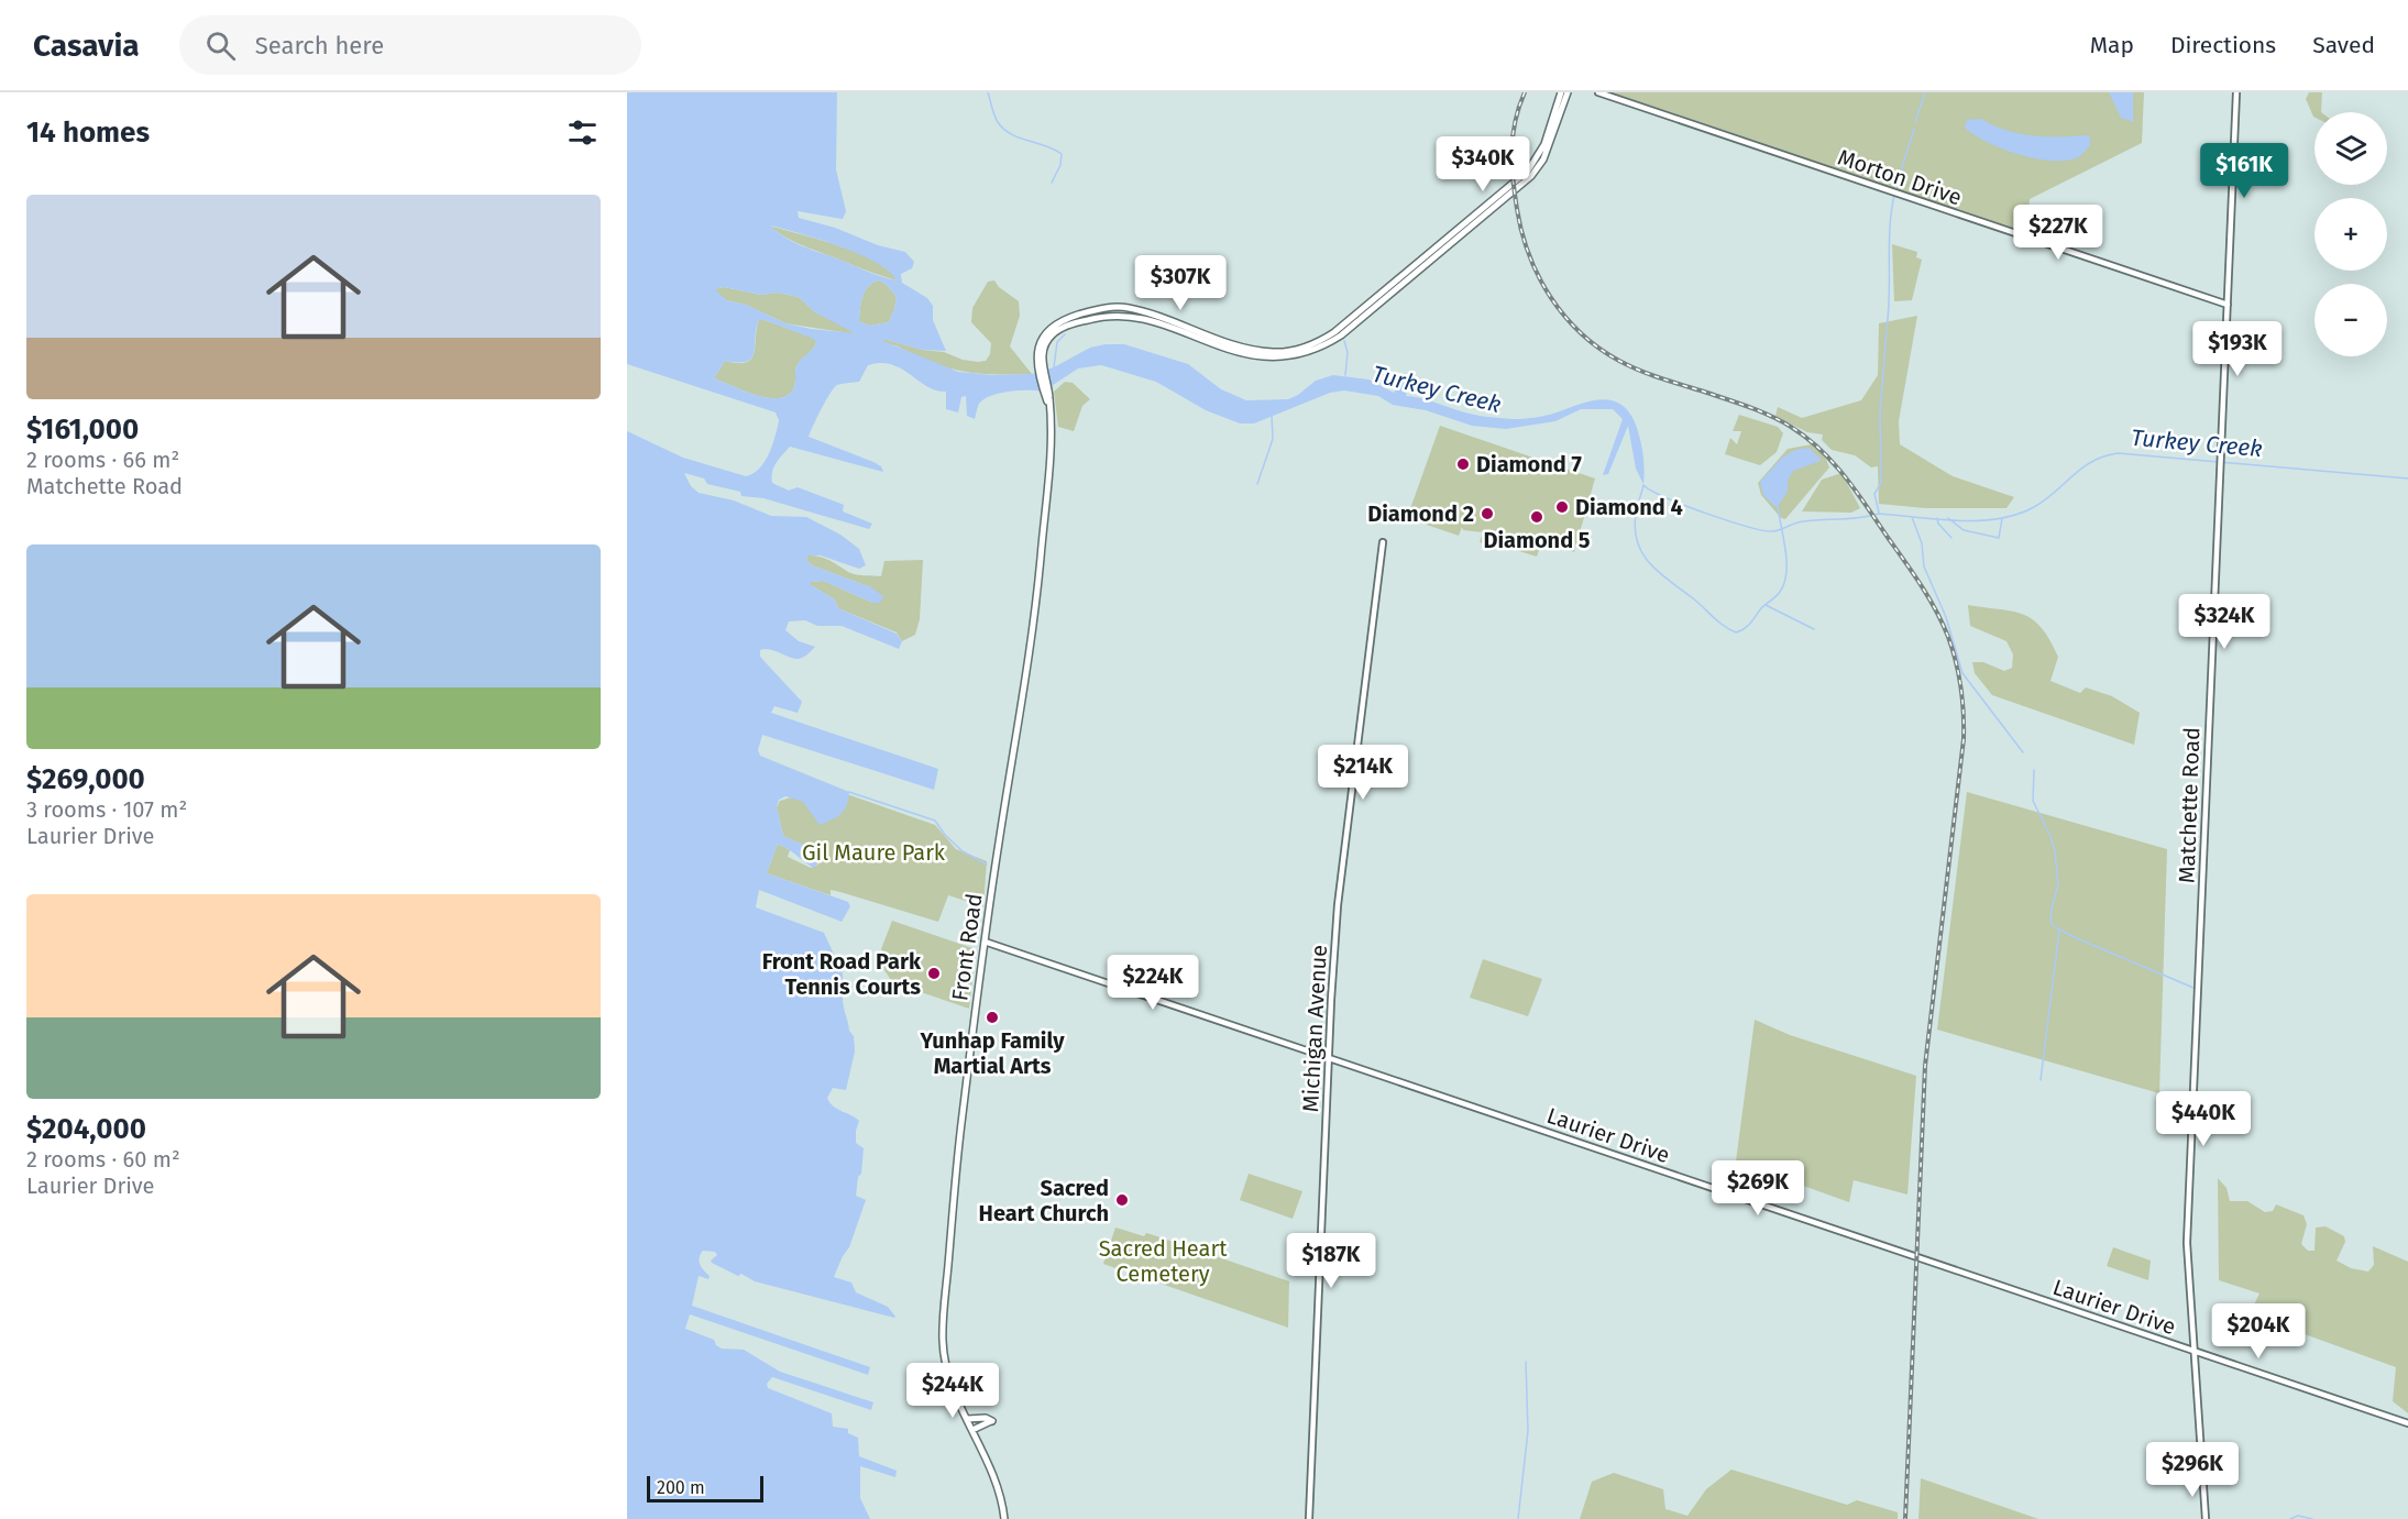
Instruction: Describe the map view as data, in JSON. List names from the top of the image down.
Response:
{
  "streets": {
    "main road": ["Front Road"],
    "street": [
      "Morton Drive",
      "Matchette Road",
      "Michigan Avenue",
      "Laurier Drive"
    ]
  },
  "crossings": [
    ["Morton Drive", "Matchette Road"],
    ["Matchette Road", "Laurier Drive"],
    ["Front Road", "Laurier Drive"],
    ["Michigan Avenue", "Laurier Drive"]
  ],
  "water": ["Turkey Creek"],
  "parks": ["Gil Maure Park", "Sacred Heart Cemetery"],
  "places": [
    "Diamond 7",
    "Diamond 4",
    "Diamond 2",
    "Diamond 5",
    "Front Road Park Tennis Courts",
    "Yunhap Family Martial Arts",
    "Sacred Heart Church"
  ],
  "scale_bar": "200 m",
  "page": {
    "header": "Casavia",
    "search": "Search here",
    "nav": ["Map", "Directions", "Saved"],
    "heading": "14 homes",
    "map_buttons": ["+", "−"],
    "price": [
      "$340K",
      "$161K",
      "$227K",
      "$307K",
      "$193K",
      "$324K",
      "$214K",
      "$224K",
      "$440K",
      "$269K",
      "$187K",
      "$204K",
      "$244K",
      "$296K"
    ],
    "list": [
      {
        "name": "$161,000",
        "note": "2 rooms · 66 m² · Matchette Road"
      },
      {
        "name": "$269,000",
        "note": "3 rooms · 107 m² · Laurier Drive"
      },
      {
        "name": "$204,000",
        "note": "2 rooms · 60 m² · Laurier Drive"
      }
    ],
    "scale": "200 m"
  }
}
